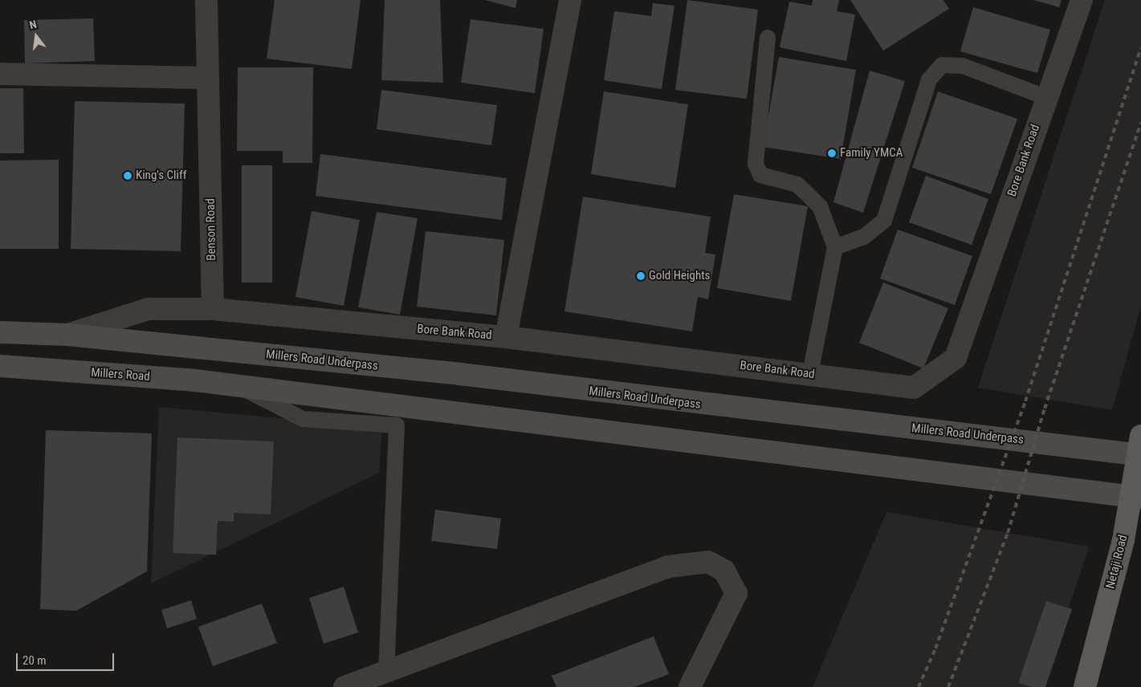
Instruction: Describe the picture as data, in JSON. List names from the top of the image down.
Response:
{
  "streets": {
    "main road": ["Millers Road Underpass", "Millers Road", "Netaji Road"],
    "street": ["Bore Bank Road", "Benson Road"]
  },
  "crossings": [
    ["Bore Bank Road", "Benson Road"]
  ],
  "places": ["Family YMCA", "King's Cliff", "Gold Heights"],
  "scale_bar": "20 m",
  "north": "top"
}
